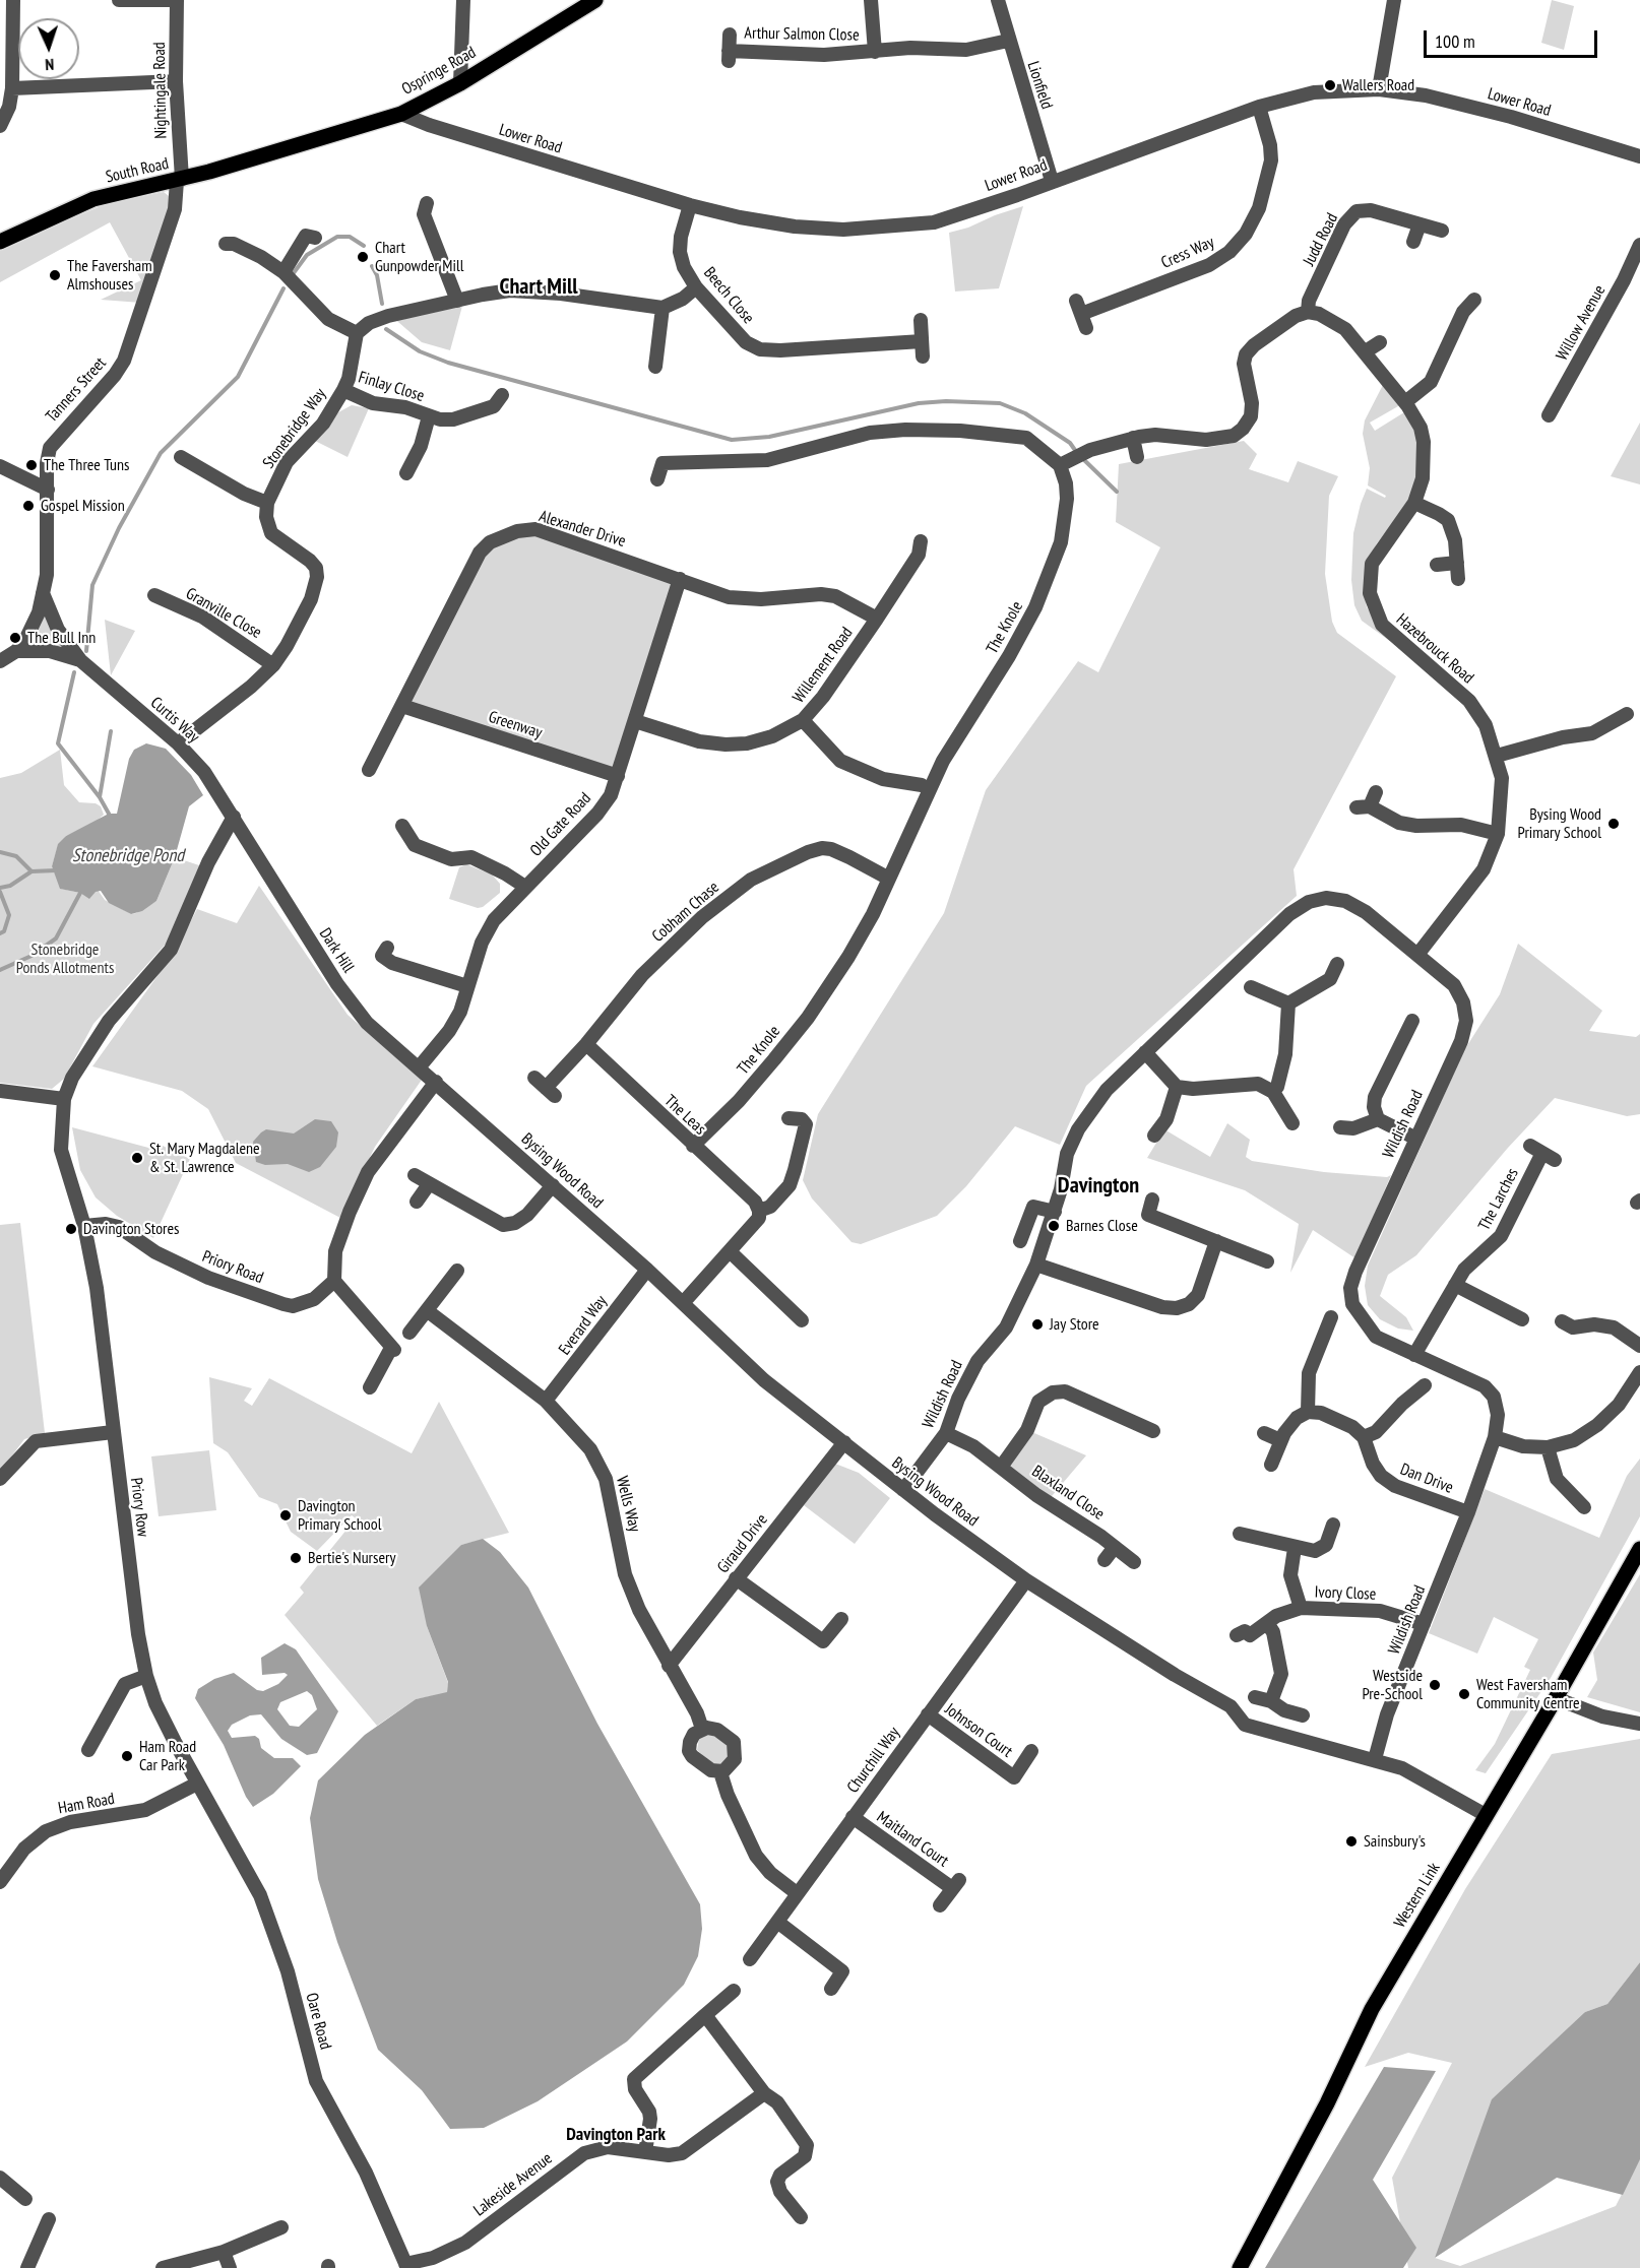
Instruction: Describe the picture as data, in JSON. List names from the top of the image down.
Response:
{
  "streets": {
    "main road": ["Ospringe Road", "South Road", "Western Link"],
    "street": [
      "Arthur Salmon Close",
      "Lionfield",
      "Nightingale Road",
      "Lower Road",
      "Judd Road",
      "Cress Way",
      "Beech Close",
      "Willow Avenue",
      "Finlay Close",
      "Tanners Street",
      "Stonebridge Way",
      "Alexander Drive",
      "Granville Close",
      "The Knole",
      "Hazebrouck Road",
      "Willement Road",
      "Curtis Way",
      "Greenway",
      "Old Gate Road",
      "Cobham Chase",
      "Dark Hill",
      "The Leas",
      "Wildish Road",
      "Bysing Wood Road",
      "The Larches",
      "Priory Road",
      "Everard Way",
      "Dan Drive",
      "Blaxland Close",
      "Wells Way",
      "Priory Row",
      "Giraud Drive",
      "Ivory Close",
      "Johnson Court",
      "Churchill Way",
      "Ham Road",
      "Maitland Court",
      "Oare Road",
      "Lakeside Avenue"
    ]
  },
  "crossings": [
    ["Arthur Salmon Close", "Lionfield"],
    ["Ospringe Road", "Lower Road"],
    ["Ospringe Road", "South Road"],
    ["Lionfield", "Lower Road"],
    ["Nightingale Road", "South Road"],
    ["Nightingale Road", "Tanners Street"],
    ["Lower Road", "Cress Way"],
    ["Lower Road", "Beech Close"],
    ["South Road", "Tanners Street"],
    ["Judd Road", "Hazebrouck Road"],
    ["Finlay Close", "Stonebridge Way"],
    ["Alexander Drive", "Willement Road"],
    ["Alexander Drive", "Greenway"],
    ["Alexander Drive", "Old Gate Road"],
    ["The Knole", "Cobham Chase"],
    ["The Knole", "The Leas"],
    ["Hazebrouck Road", "Wildish Road"],
    ["Willement Road", "Old Gate Road"],
    ["Curtis Way", "Dark Hill"],
    ["Greenway", "Old Gate Road"],
    ["Old Gate Road", "Dark Hill"],
    ["Cobham Chase", "The Leas"],
    ["Dark Hill", "Bysing Wood Road"],
    ["Wildish Road", "Bysing Wood Road"],
    ["Wildish Road", "The Larches"],
    ["Wildish Road", "Dan Drive"],
    ["Wildish Road", "Blaxland Close"],
    ["Wildish Road", "Ivory Close"],
    ["Bysing Wood Road", "Everard Way"],
    ["Bysing Wood Road", "Giraud Drive"],
    ["Bysing Wood Road", "Churchill Way"],
    ["Bysing Wood Road", "Western Link"],
    ["Priory Road", "Priory Row"],
    ["Everard Way", "Wells Way"],
    ["Wells Way", "Giraud Drive"],
    ["Priory Row", "Ham Road"],
    ["Priory Row", "Oare Road"],
    ["Johnson Court", "Churchill Way"],
    ["Churchill Way", "Maitland Court"],
    ["Ham Road", "Oare Road"],
    ["Oare Road", "Lakeside Avenue"]
  ],
  "districts": ["Chart Mill", "Davington", "Davington Park"],
  "water": ["Stonebridge Pond"],
  "parks": ["Stonebridge Ponds Allotments"],
  "places": [
    "Wallers Road",
    "Chart Gunpowder Mill",
    "The Faversham Almshouses",
    "The Three Tuns",
    "Gospel Mission",
    "The Bull Inn",
    "Bysing Wood Primary School",
    "St. Mary Magdalene & St. Lawrence",
    "Barnes Close",
    "Davington Stores",
    "Jay Store",
    "Davington Primary School",
    "Bertie's Nursery",
    "Westside Pre-School",
    "West Faversham Community Centre",
    "Ham Road Car Park",
    "Sainsbury's"
  ],
  "scale_bar": "100 m",
  "north": "bottom"
}
